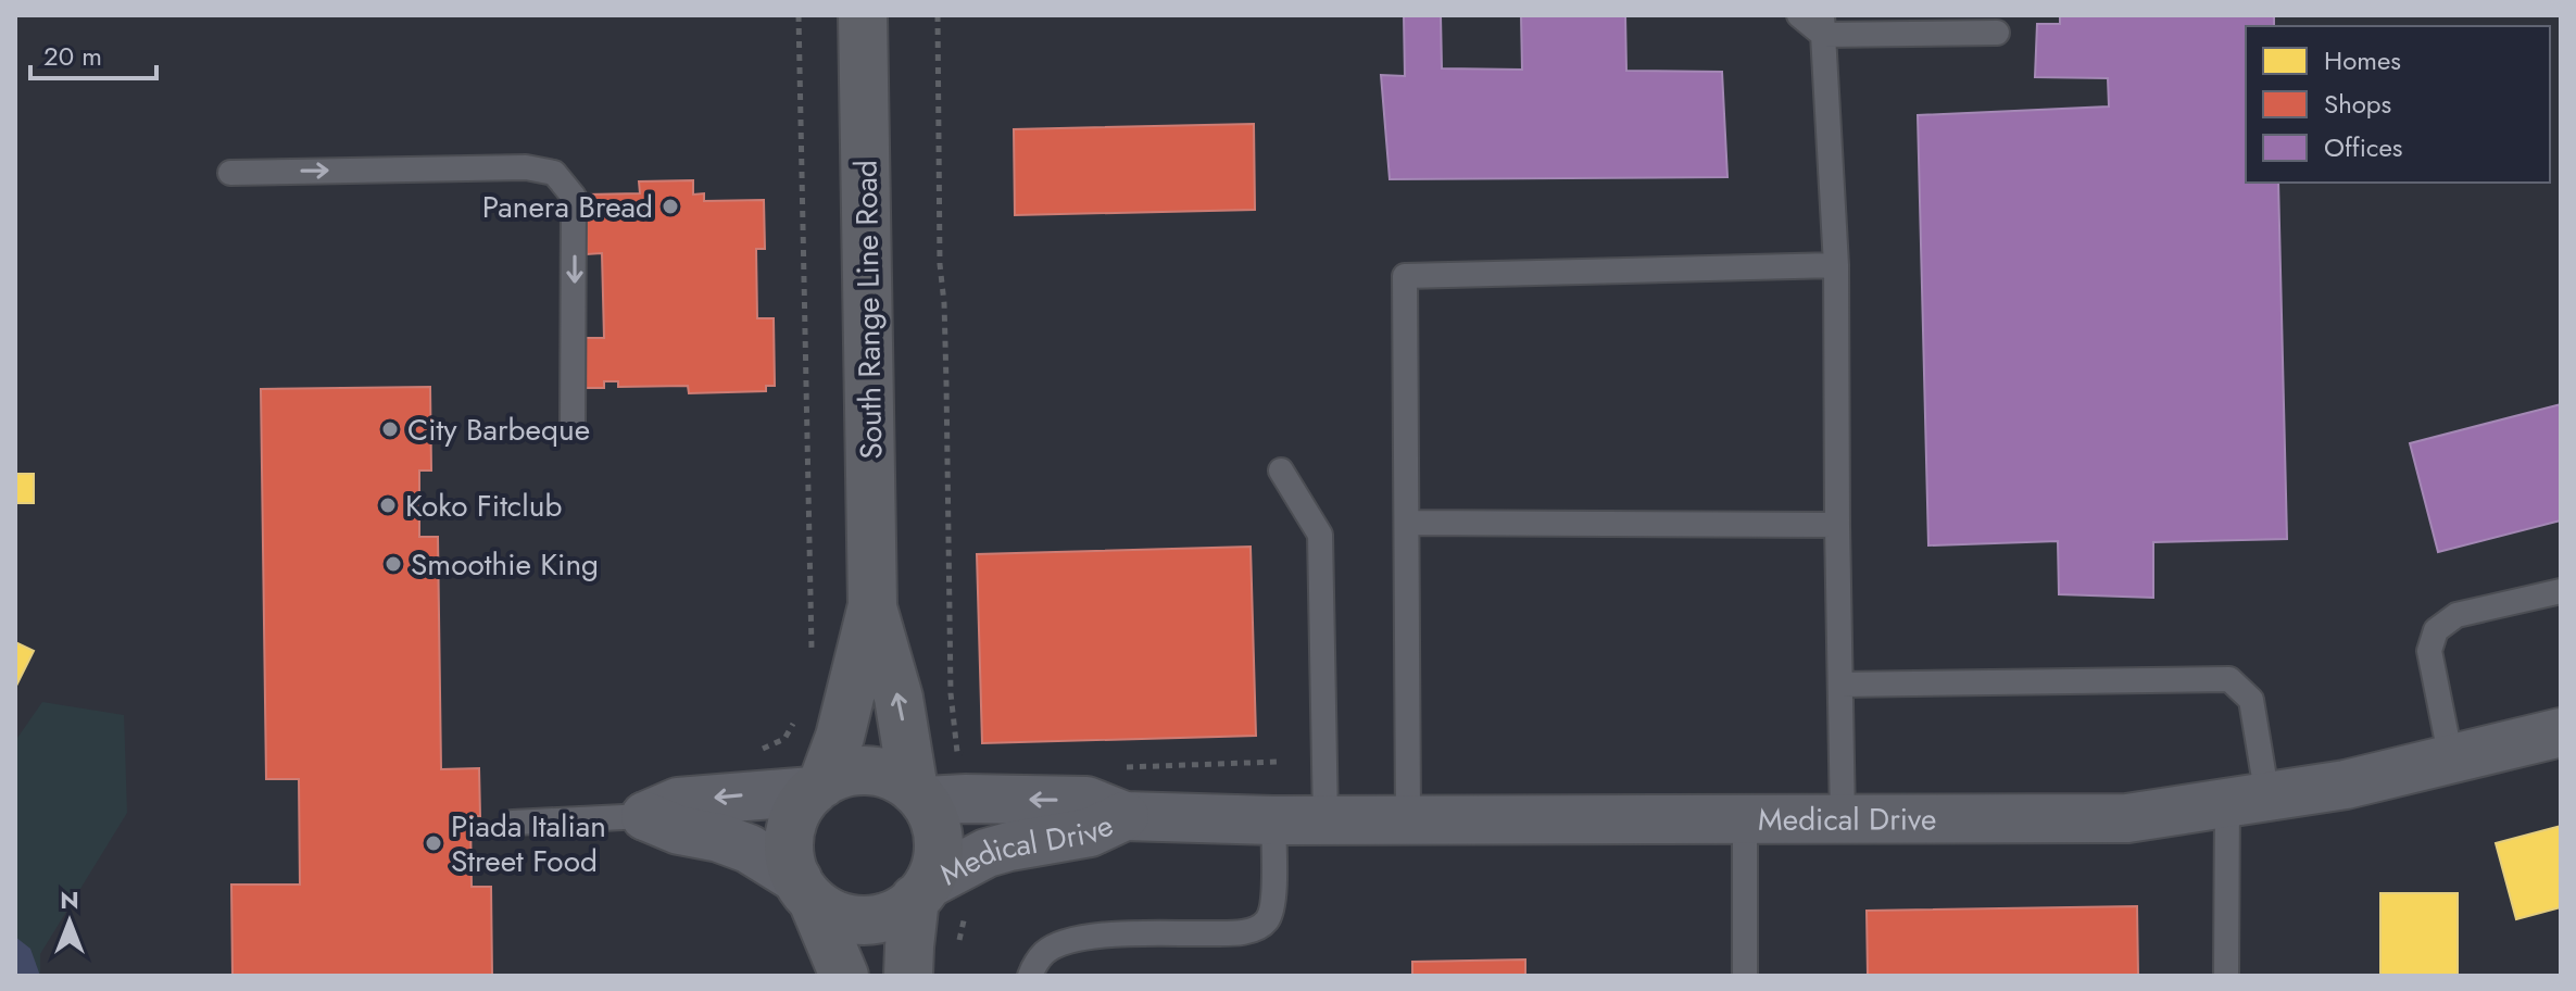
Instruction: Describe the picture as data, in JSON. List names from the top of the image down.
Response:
{
  "streets": {
    "main road": ["South Range Line Road"],
    "street": ["Medical Drive"]
  },
  "crossings": [
    ["South Range Line Road", "Medical Drive"]
  ],
  "places": [
    "Panera Bread",
    "City Barbeque",
    "Koko Fitclub",
    "Smoothie King",
    "Piada Italian Street Food"
  ],
  "legend": ["Homes", "Shops", "Offices"],
  "scale_bar": "20 m",
  "north": "top"
}
